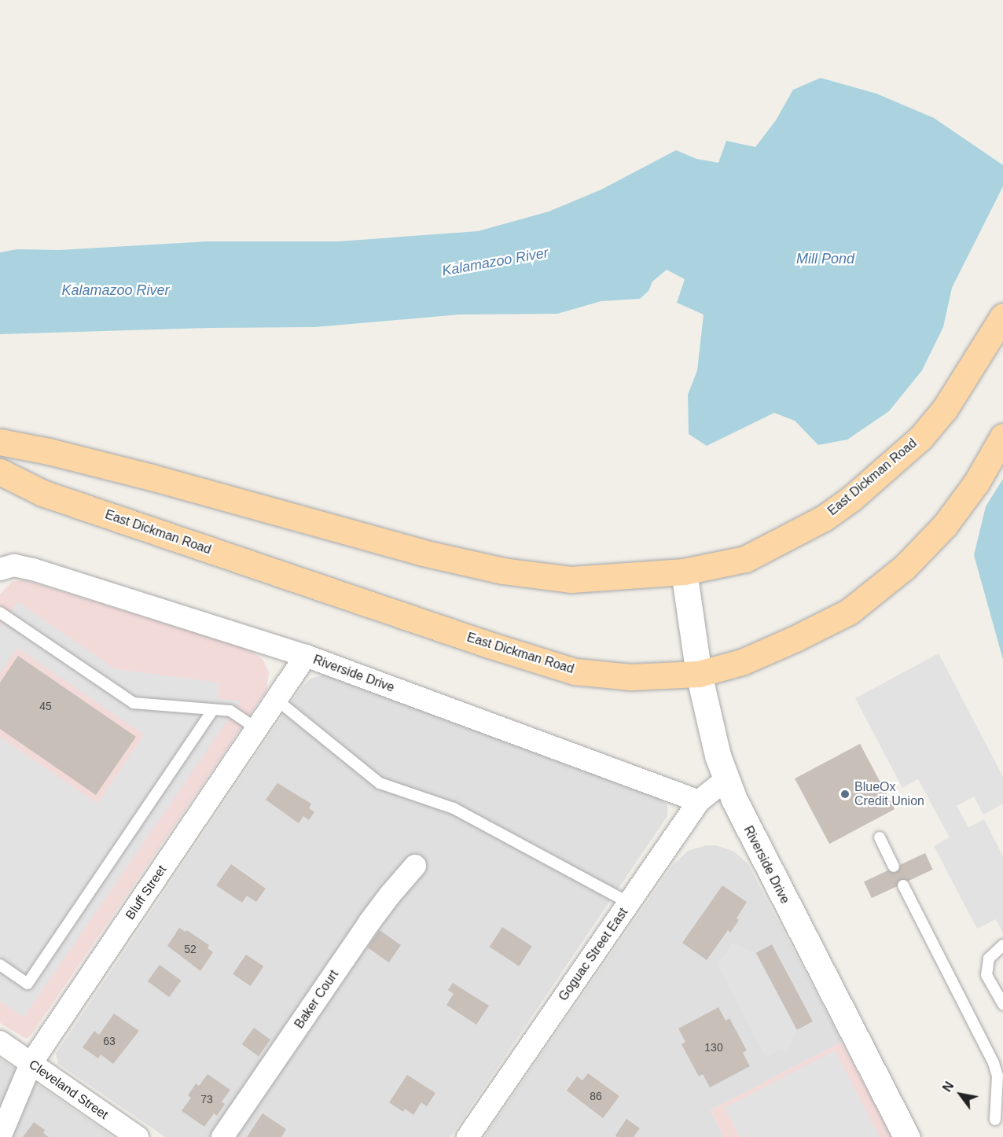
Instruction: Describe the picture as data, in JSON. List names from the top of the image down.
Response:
{
  "streets": {
    "main road": ["East Dickman Road"],
    "street": [
      "Riverside Drive",
      "Bluff Street",
      "Goguac Street East",
      "Baker Court",
      "Cleveland Street"
    ]
  },
  "crossings": [
    ["East Dickman Road", "Riverside Drive"],
    ["Riverside Drive", "Bluff Street"],
    ["Riverside Drive", "Goguac Street East"],
    ["Bluff Street", "Cleveland Street"]
  ],
  "water": ["Mill Pond", "Kalamazoo River"],
  "places": ["BlueOx Credit Union"],
  "house_numbers": [
    "45",
    "52",
    "63",
    "130",
    "86",
    "73"
  ],
  "north": "top left"
}
